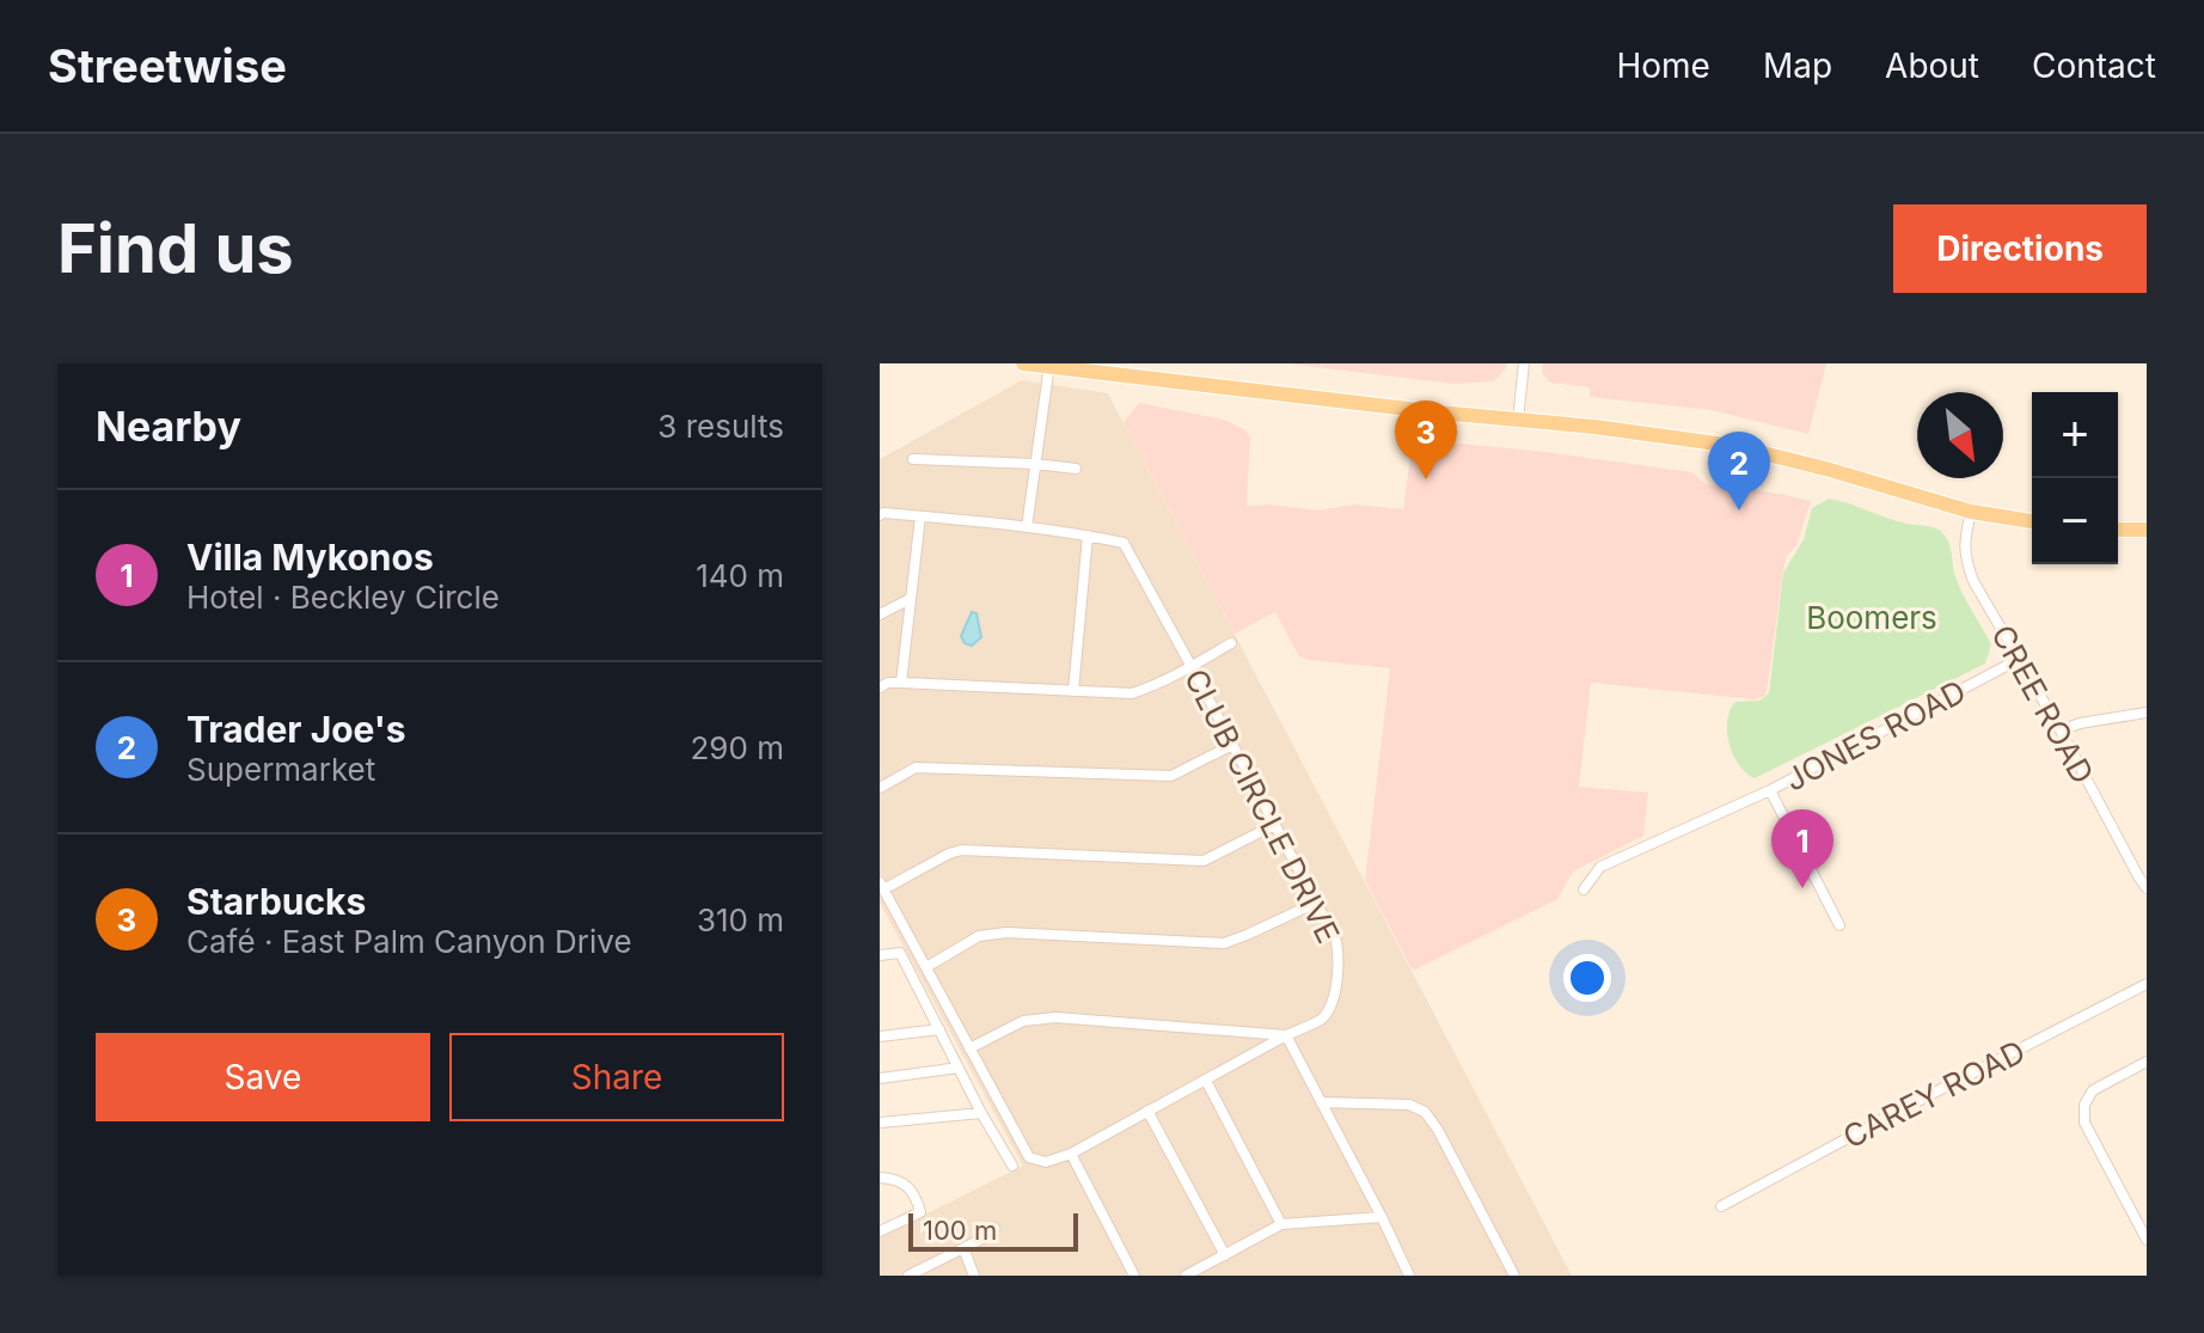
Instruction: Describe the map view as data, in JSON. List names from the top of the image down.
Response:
{
  "streets": {
    "street": [
      "CREE ROAD",
      "JONES ROAD",
      "CLUB CIRCLE DRIVE",
      "CAREY ROAD"
    ]
  },
  "crossings": [
    ["CREE ROAD", "JONES ROAD"]
  ],
  "parks": ["Boomers"],
  "scale_bar": "100 m",
  "north": "bottom right",
  "page": {
    "header": "Streetwise",
    "nav": [
      "Home",
      "Map",
      "About",
      "Contact"
    ],
    "buttons": [
      "Directions",
      ["Save", "Share"]
    ],
    "title": "Find us",
    "heading": ["Nearby", "3 results"],
    "map_buttons": ["+", "−"],
    "pins": ["3", "2", "1"],
    "list": [
      {
        "mark": "1",
        "name": "Villa Mykonos",
        "note": "Hotel · Beckley Circle",
        "value": "140 m"
      },
      {
        "mark": "2",
        "name": "Trader Joe's",
        "note": "Supermarket",
        "value": "290 m"
      },
      {
        "mark": "3",
        "name": "Starbucks",
        "note": "Café · East Palm Canyon Drive",
        "value": "310 m"
      }
    ],
    "scale": "100 m"
  }
}
